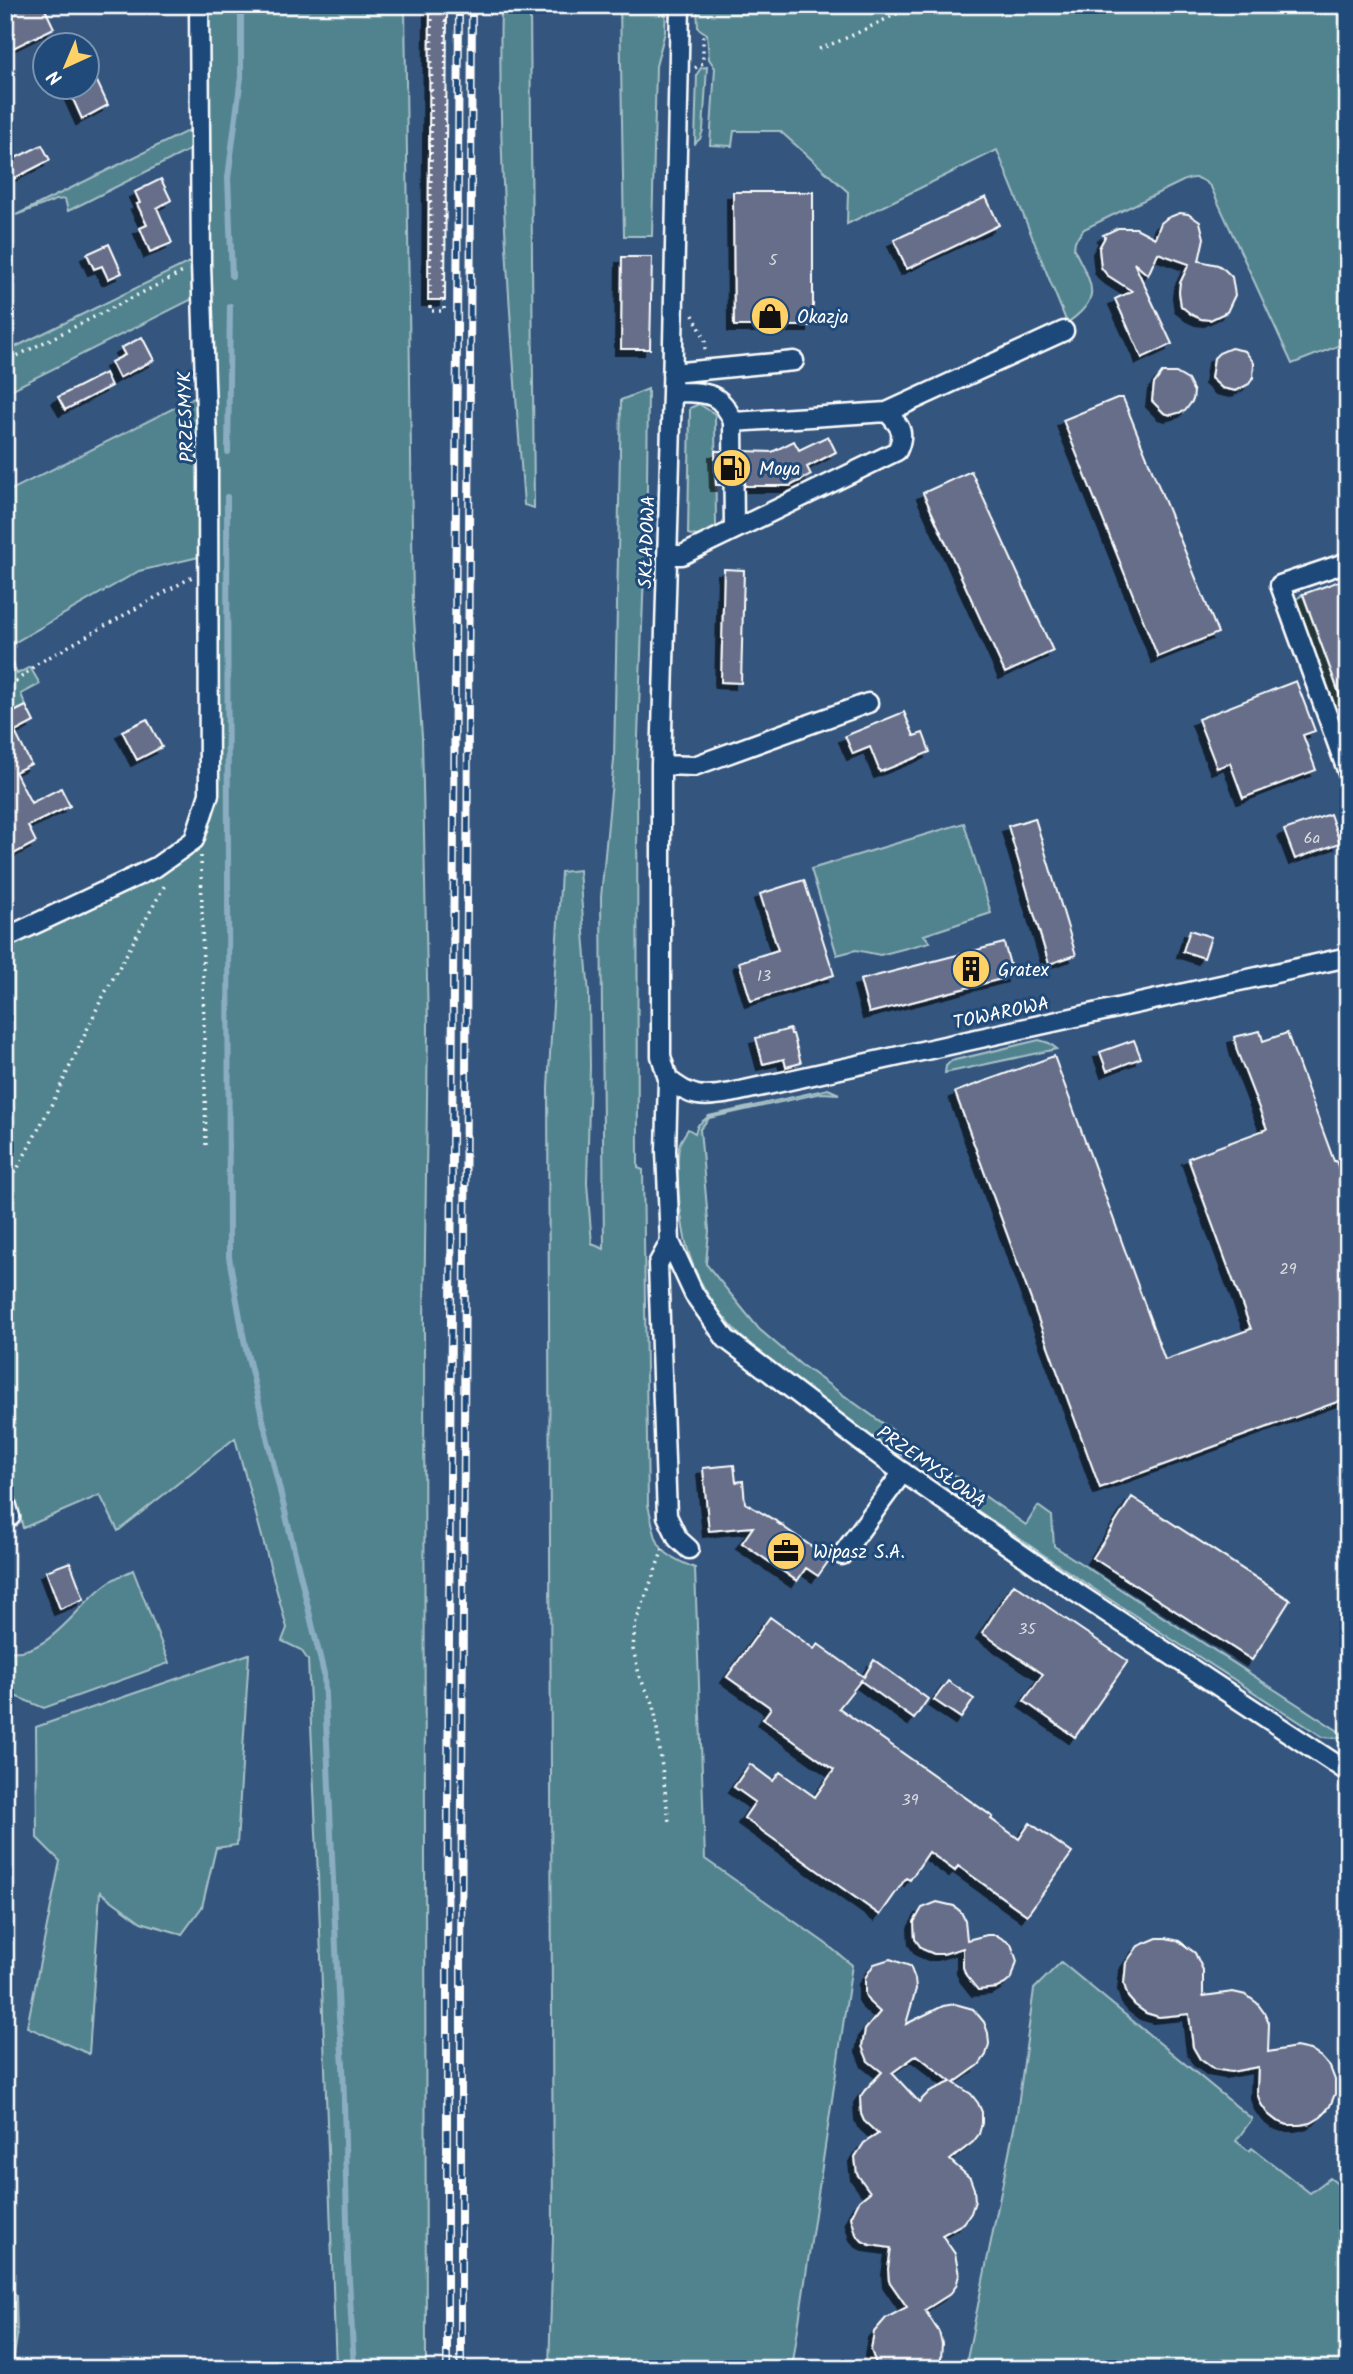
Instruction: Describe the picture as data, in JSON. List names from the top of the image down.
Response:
{
  "streets": {
    "street": [
      "PRZESMYK",
      "SKŁADOWA",
      "TOWAROWA",
      "PRZEMYSŁOWA"
    ]
  },
  "crossings": [
    ["SKŁADOWA", "TOWAROWA"],
    ["SKŁADOWA", "PRZEMYSŁOWA"],
    ["TOWAROWA", "PRZEMYSŁOWA"]
  ],
  "places": {
    "shop": ["Okazja"],
    "fuel station": ["Moya"],
    "building": ["Gratex"],
    "office": ["Wipasz S.A."]
  },
  "house_numbers": [
    "5",
    "6a",
    "13",
    "29",
    "35",
    "39"
  ],
  "north": "bottom left"
}
